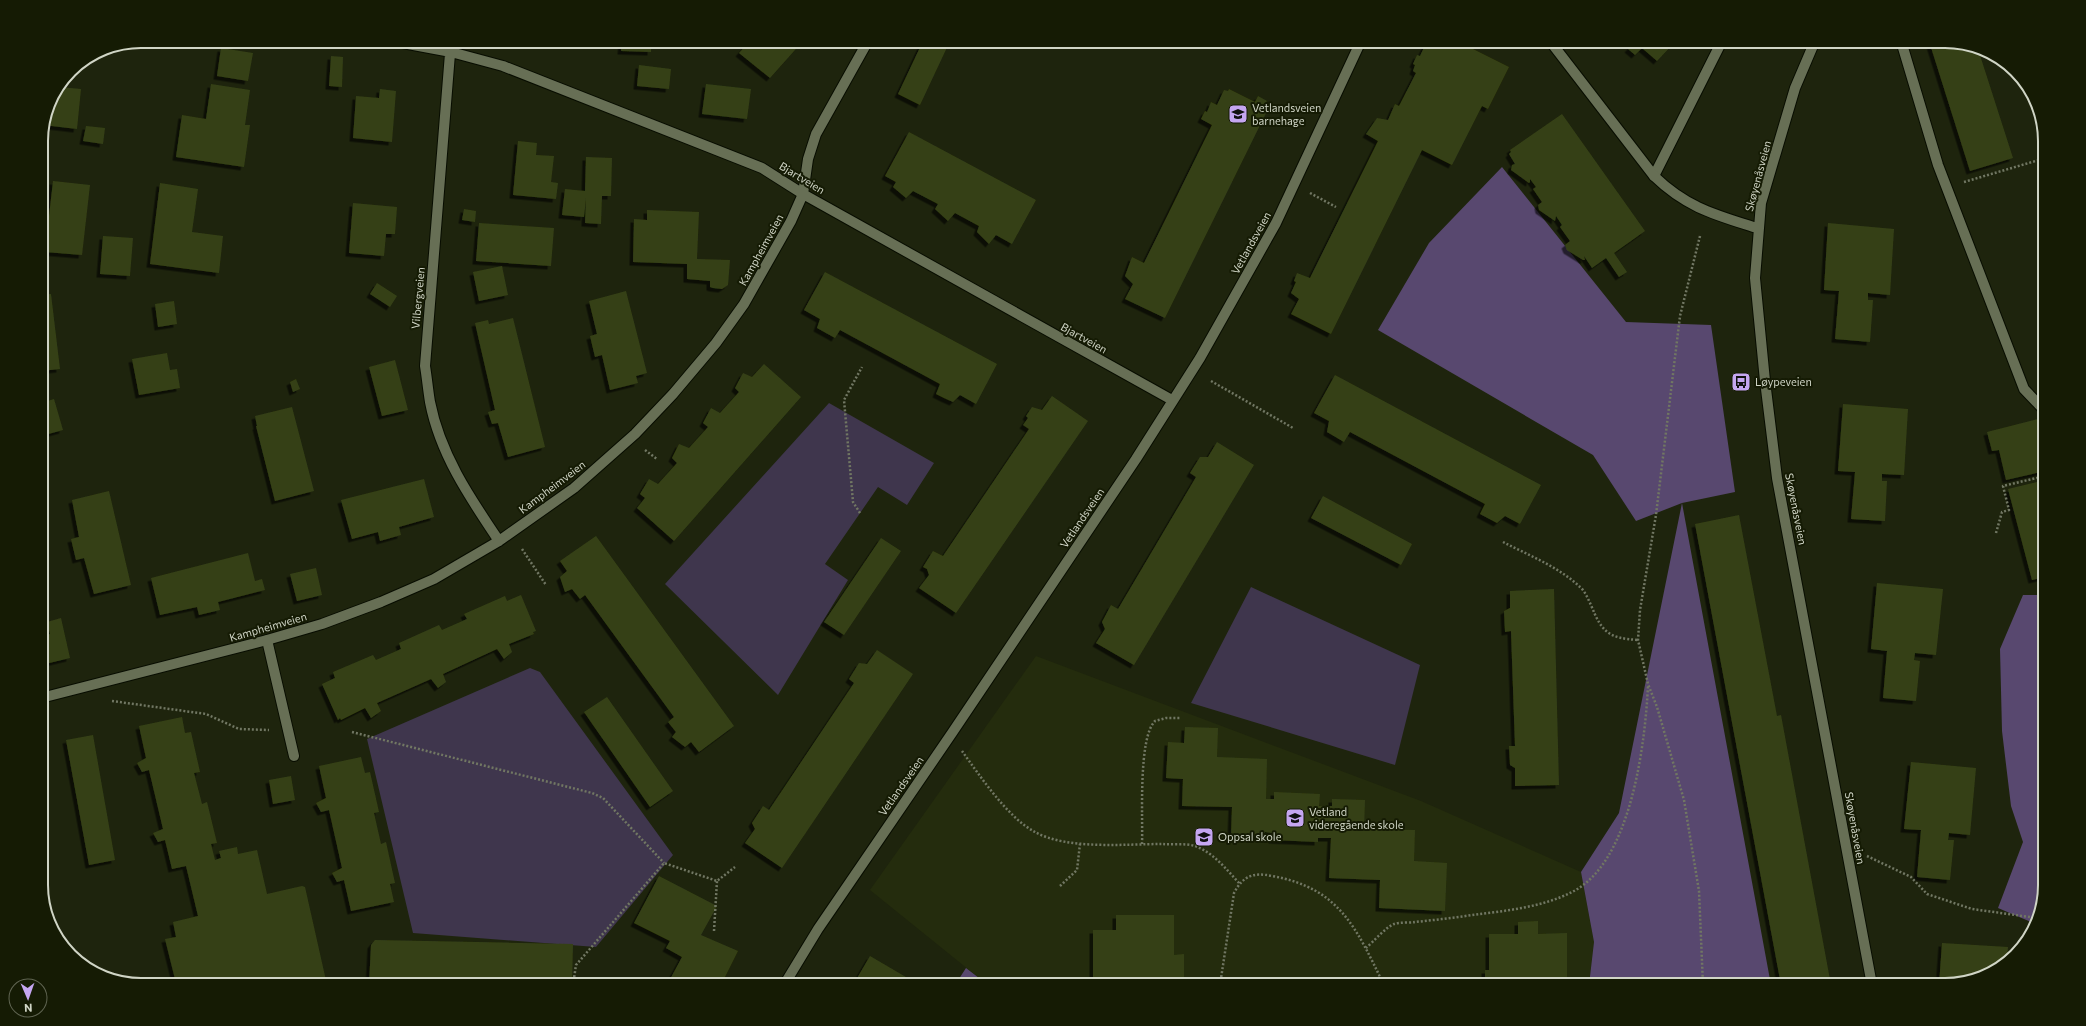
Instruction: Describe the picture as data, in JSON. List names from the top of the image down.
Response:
{
  "streets": {
    "street": [
      "Skøyenåsveien",
      "Bjartveien",
      "Vetlandsveien",
      "Kampheimveien",
      "Vilbergveien"
    ]
  },
  "crossings": [
    ["Bjartveien", "Vetlandsveien"],
    ["Bjartveien", "Kampheimveien"],
    ["Bjartveien", "Vilbergveien"],
    ["Kampheimveien", "Vilbergveien"]
  ],
  "places": {
    "school or university": ["Vetlandsveien barnehage", "Vetland videregående skole", "Oppsal skole"],
    "bus stop": ["Løypeveien"]
  },
  "north": "bottom"
}
